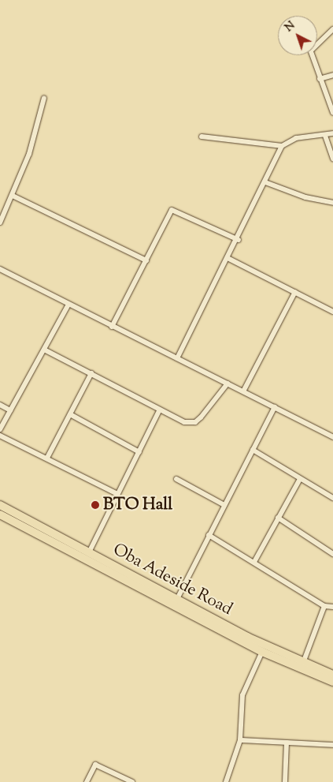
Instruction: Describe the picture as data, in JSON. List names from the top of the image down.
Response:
{
  "streets": {
    "main road": ["Oba Adeside Road"]
  },
  "places": ["BTO Hall"],
  "north": "top left"
}
